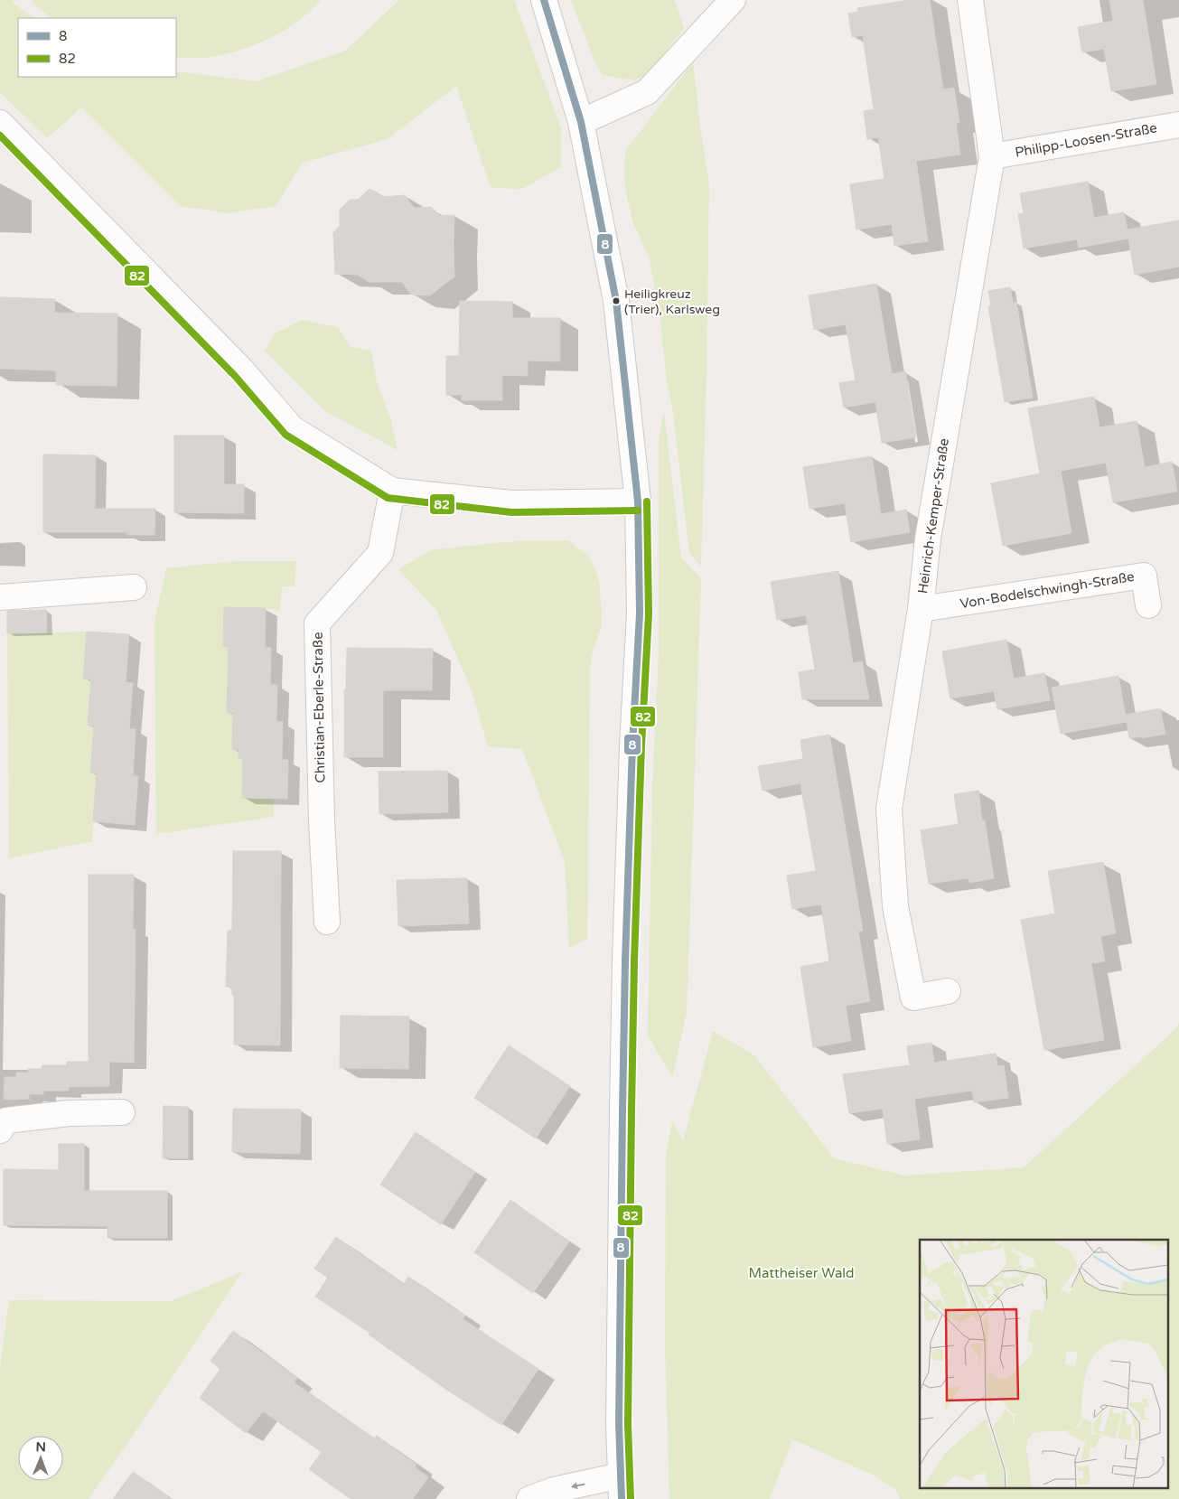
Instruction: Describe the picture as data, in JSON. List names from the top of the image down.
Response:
{
  "streets": {
    "street": [
      "Philipp-Loosen-Straße",
      "Heinrich-Kemper-Straße",
      "Von-Bodelschwingh-Straße",
      "Christian-Eberle-Straße"
    ]
  },
  "crossings": [
    ["Philipp-Loosen-Straße", "Heinrich-Kemper-Straße"],
    ["Heinrich-Kemper-Straße", "Von-Bodelschwingh-Straße"]
  ],
  "parks": ["Mattheiser Wald"],
  "places": ["Heiligkreuz (Trier), Karlsweg"],
  "lines": ["transit line 8", "transit line 82"],
  "legend": ["8", "82"],
  "north": "top"
}
